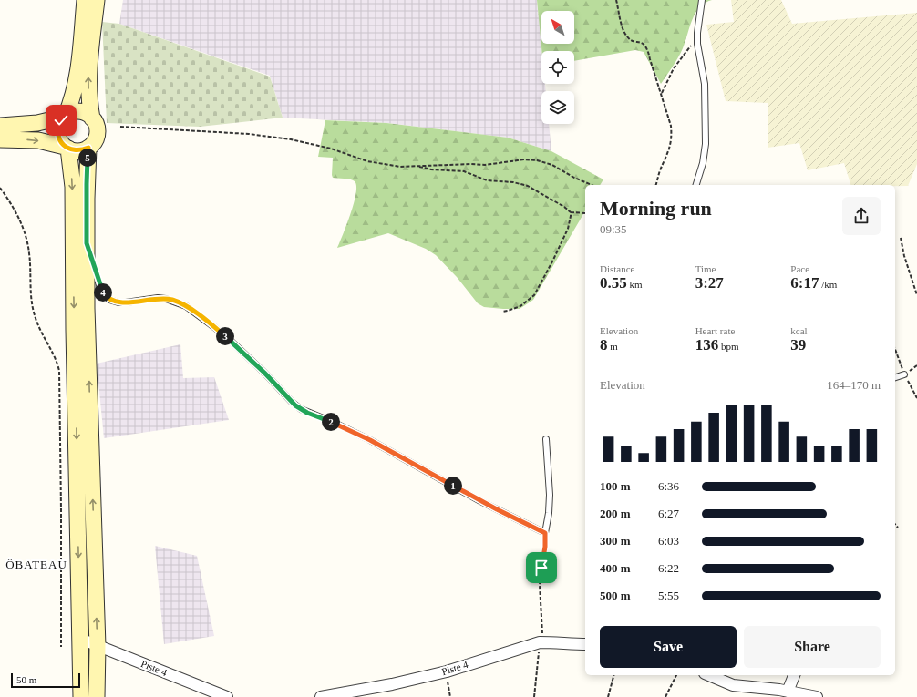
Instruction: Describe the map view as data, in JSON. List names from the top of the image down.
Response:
{
  "streets": {
    "street": ["Piste 4"]
  },
  "districts": ["ÔBATEAU"],
  "scale_bar": "50 m",
  "north": "top left",
  "page": {
    "pins": [
      "5",
      "4",
      "3",
      "2",
      "1"
    ],
    "heading": ["Morning run", "09:35"],
    "stats": [
      ["Distance", "0.55 km"],
      ["Time", "3:27"],
      ["Pace", "6:17 /km"],
      ["Elevation", "8 m"],
      ["Heart rate", "136 bpm"],
      ["kcal", "39"]
    ],
    "chart": ["Elevation", "164–170 m"],
    "list": [
      {
        "name": "100 m",
        "note": "6:36"
      },
      {
        "name": "200 m",
        "note": "6:27"
      },
      {
        "name": "300 m",
        "note": "6:03"
      },
      {
        "name": "400 m",
        "note": "6:22"
      },
      {
        "name": "500 m",
        "note": "5:55"
      }
    ],
    "buttons": ["Save", "Share"],
    "scale": "50 m"
  }
}
